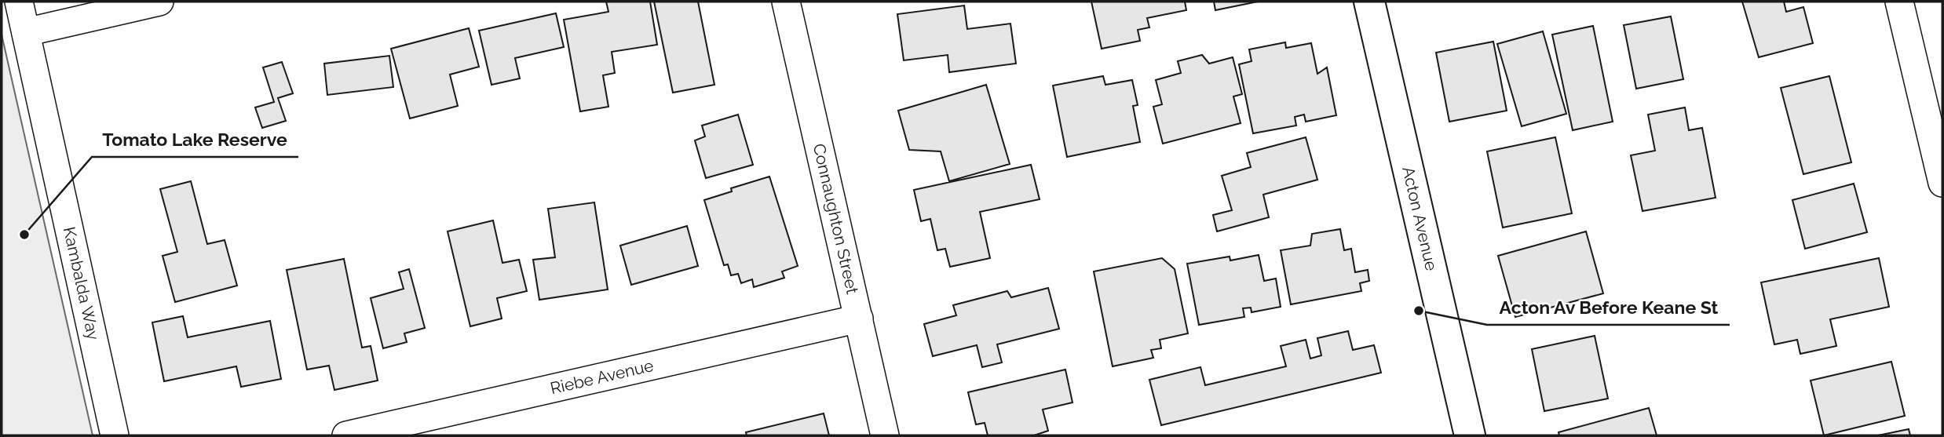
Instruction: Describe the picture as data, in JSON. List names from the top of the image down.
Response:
{
  "streets": {
    "street": [
      "Connaughton Street",
      "Acton Avenue",
      "Kambalda Way",
      "Riebe Avenue"
    ]
  },
  "crossings": [
    ["Connaughton Street", "Riebe Avenue"]
  ],
  "places": ["Tomato Lake Reserve", "Acton Av Before Keane St"]
}
